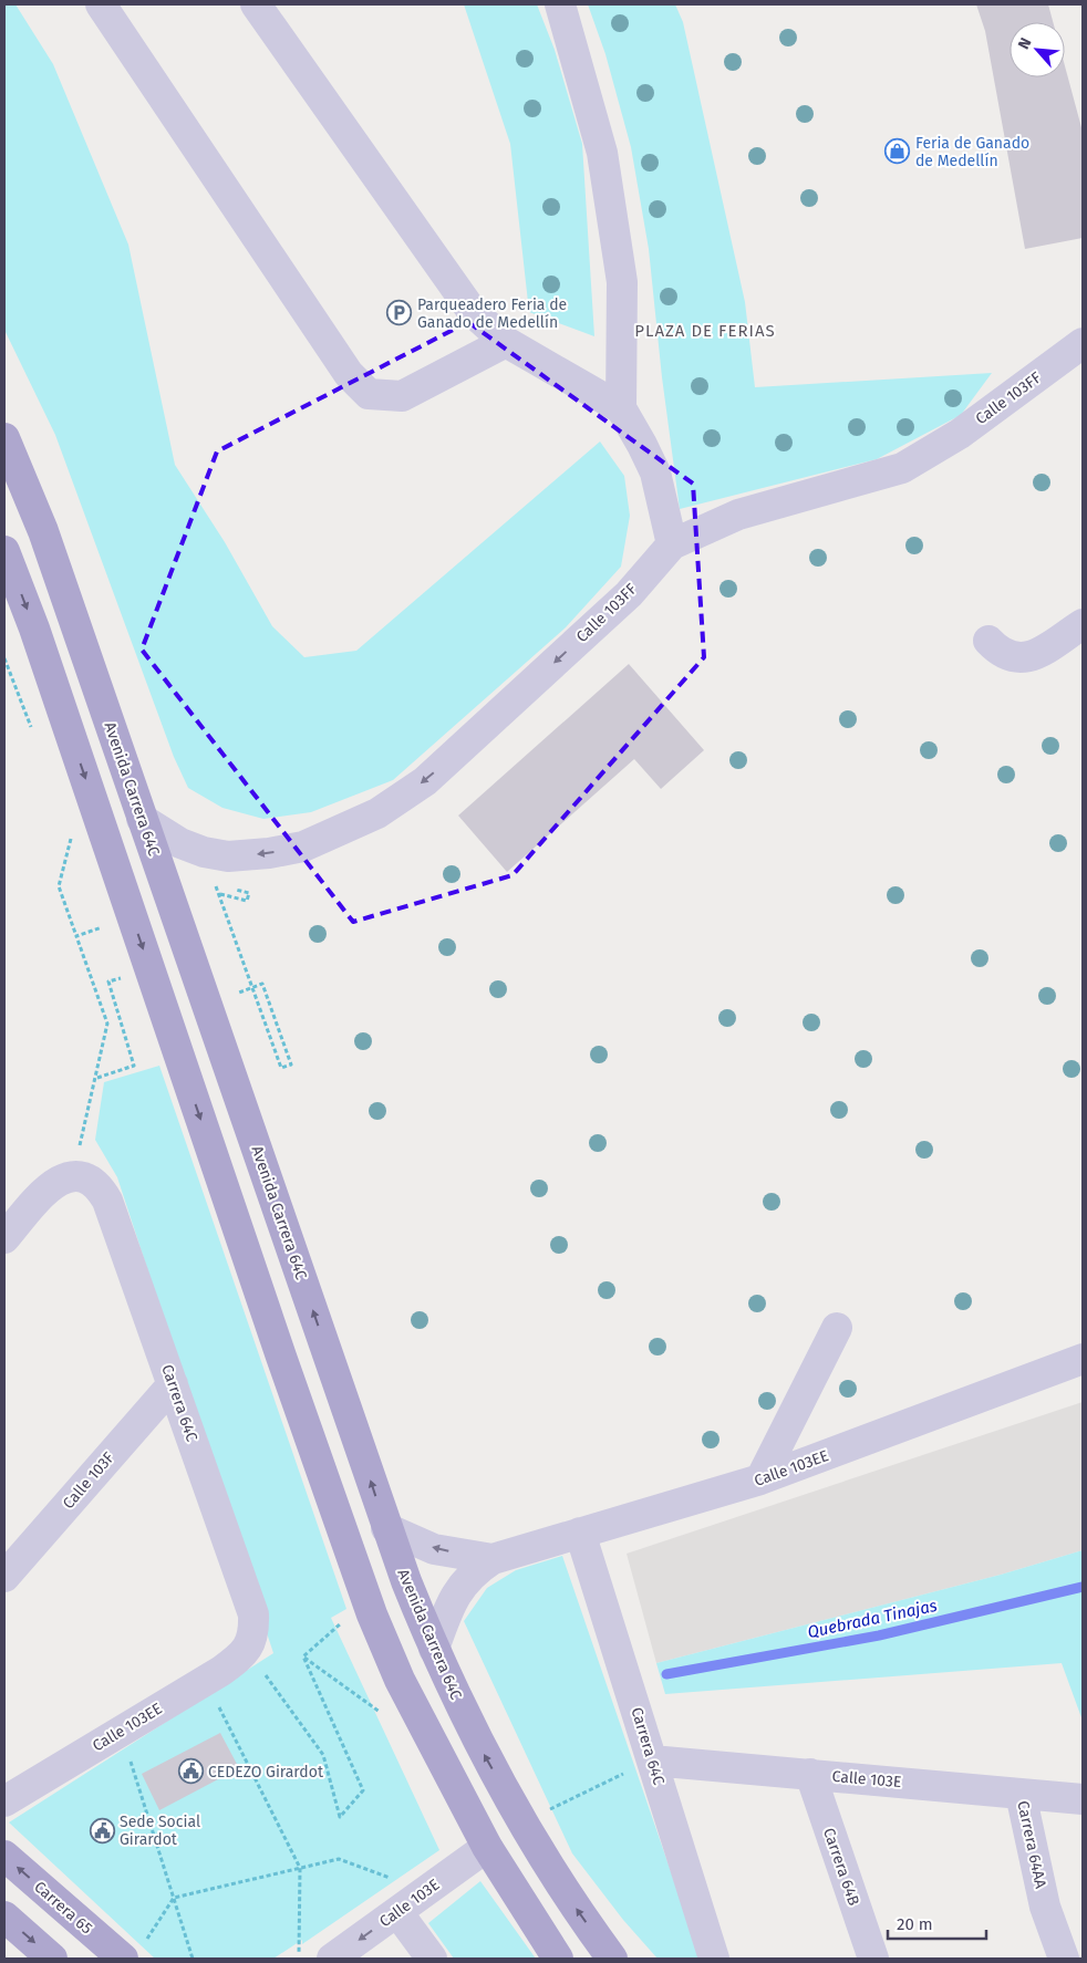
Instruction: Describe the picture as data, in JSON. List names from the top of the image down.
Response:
{
  "streets": {
    "main road": ["Avenida Carrera 64C", "Carrera 65"],
    "street": [
      "Calle 103FF",
      "Carrera 64C",
      "Calle 103EE",
      "Calle 103F",
      "Calle 103E",
      "Carrera 64AA",
      "Carrera 64B"
    ]
  },
  "crossings": [
    ["Calle 103FF", "Avenida Carrera 64C"],
    ["Avenida Carrera 64C", "Calle 103EE"],
    ["Carrera 64C", "Calle 103EE"],
    ["Carrera 64C", "Calle 103F"],
    ["Carrera 64C", "Calle 103E"],
    ["Calle 103E", "Carrera 64AA"],
    ["Calle 103E", "Carrera 64B"]
  ],
  "one_way": ["Calle 103FF"],
  "districts": ["PLAZA DE FERIAS"],
  "water": ["Quebrada Tinajas"],
  "places": {
    "shop": ["Feria de Ganado de Medellín"],
    "parking": ["Parqueadero Feria de Ganado de Medellín"],
    "public building": ["CEDEZO Girardot", "Sede Social Girardot"]
  },
  "scale_bar": "20 m",
  "north": "top left"
}
